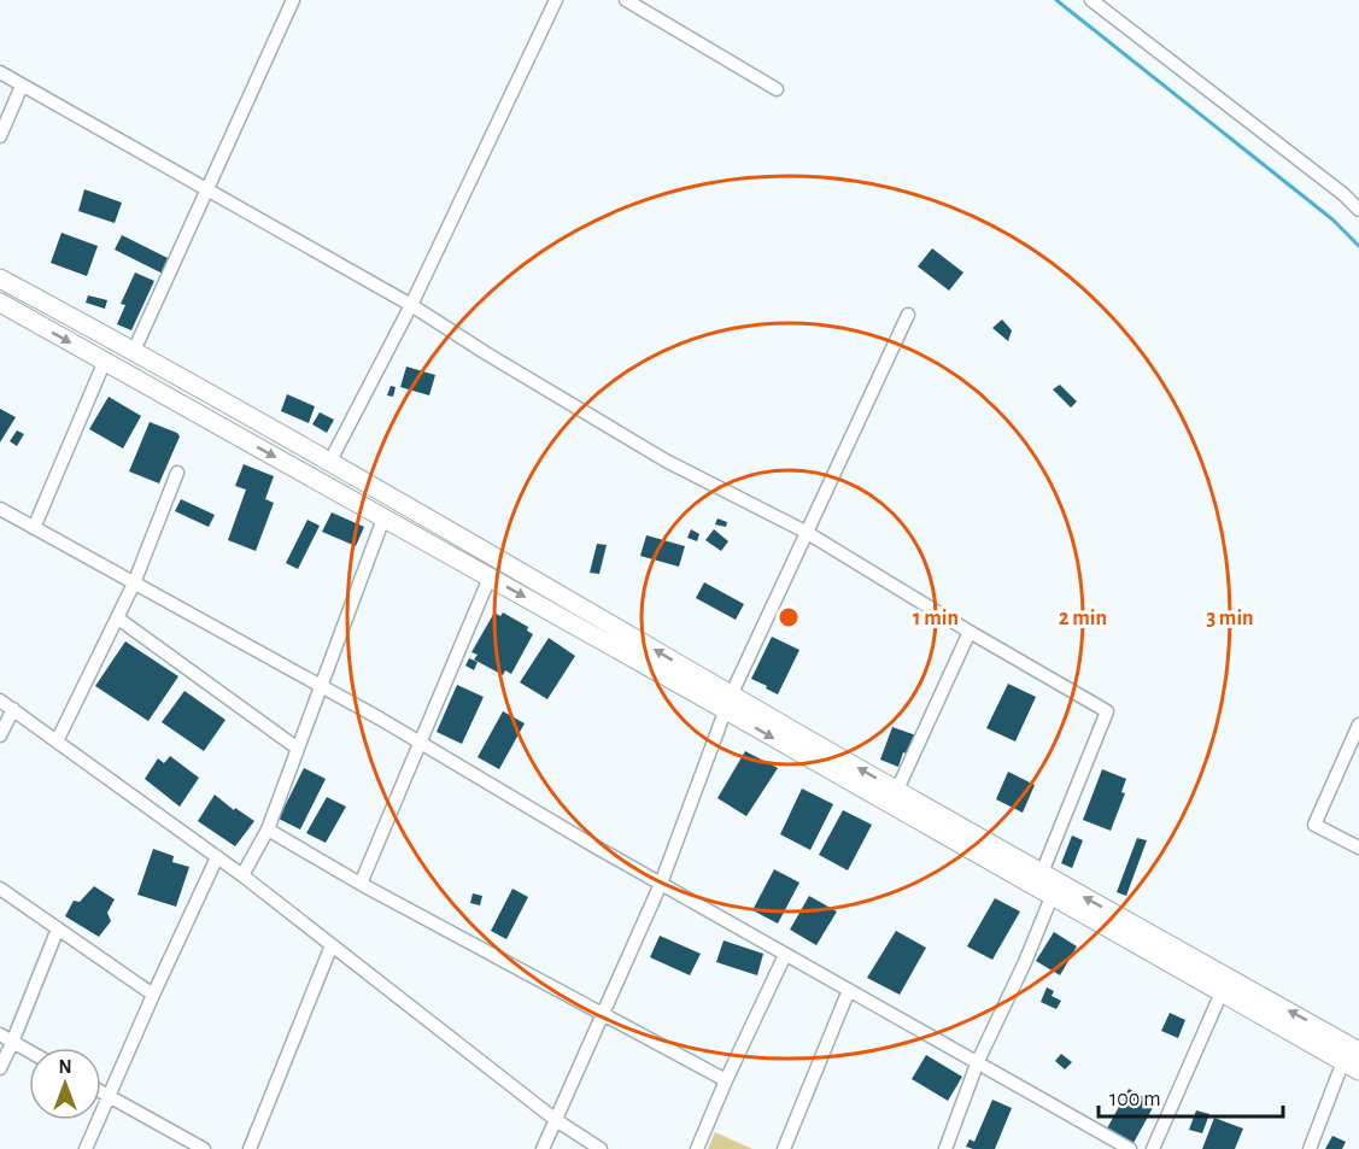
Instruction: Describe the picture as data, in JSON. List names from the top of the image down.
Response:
{
  "scale_bar": "100 m",
  "north": "top",
  "rings": ["1 min", "2 min", "3 min"]
}
